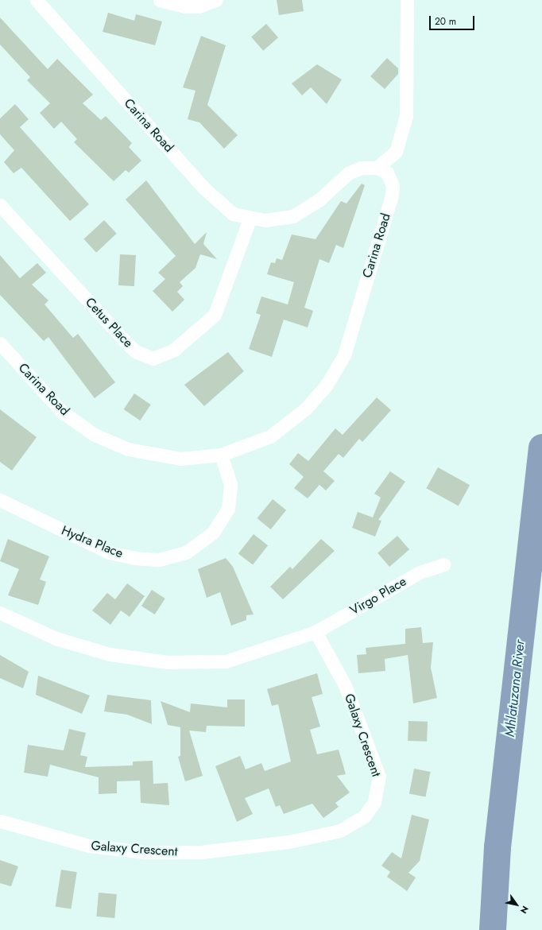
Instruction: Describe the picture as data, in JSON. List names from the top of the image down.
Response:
{
  "streets": {
    "street": [
      "Carina Road",
      "Cetus Place",
      "Hydra Place",
      "Virgo Place",
      "Galaxy Crescent"
    ]
  },
  "crossings": [
    ["Carina Road", "Cetus Place"],
    ["Carina Road", "Hydra Place"],
    ["Virgo Place", "Galaxy Crescent"]
  ],
  "water": ["Mhlatuzana River"],
  "scale_bar": "20 m",
  "north": "bottom right"
}
